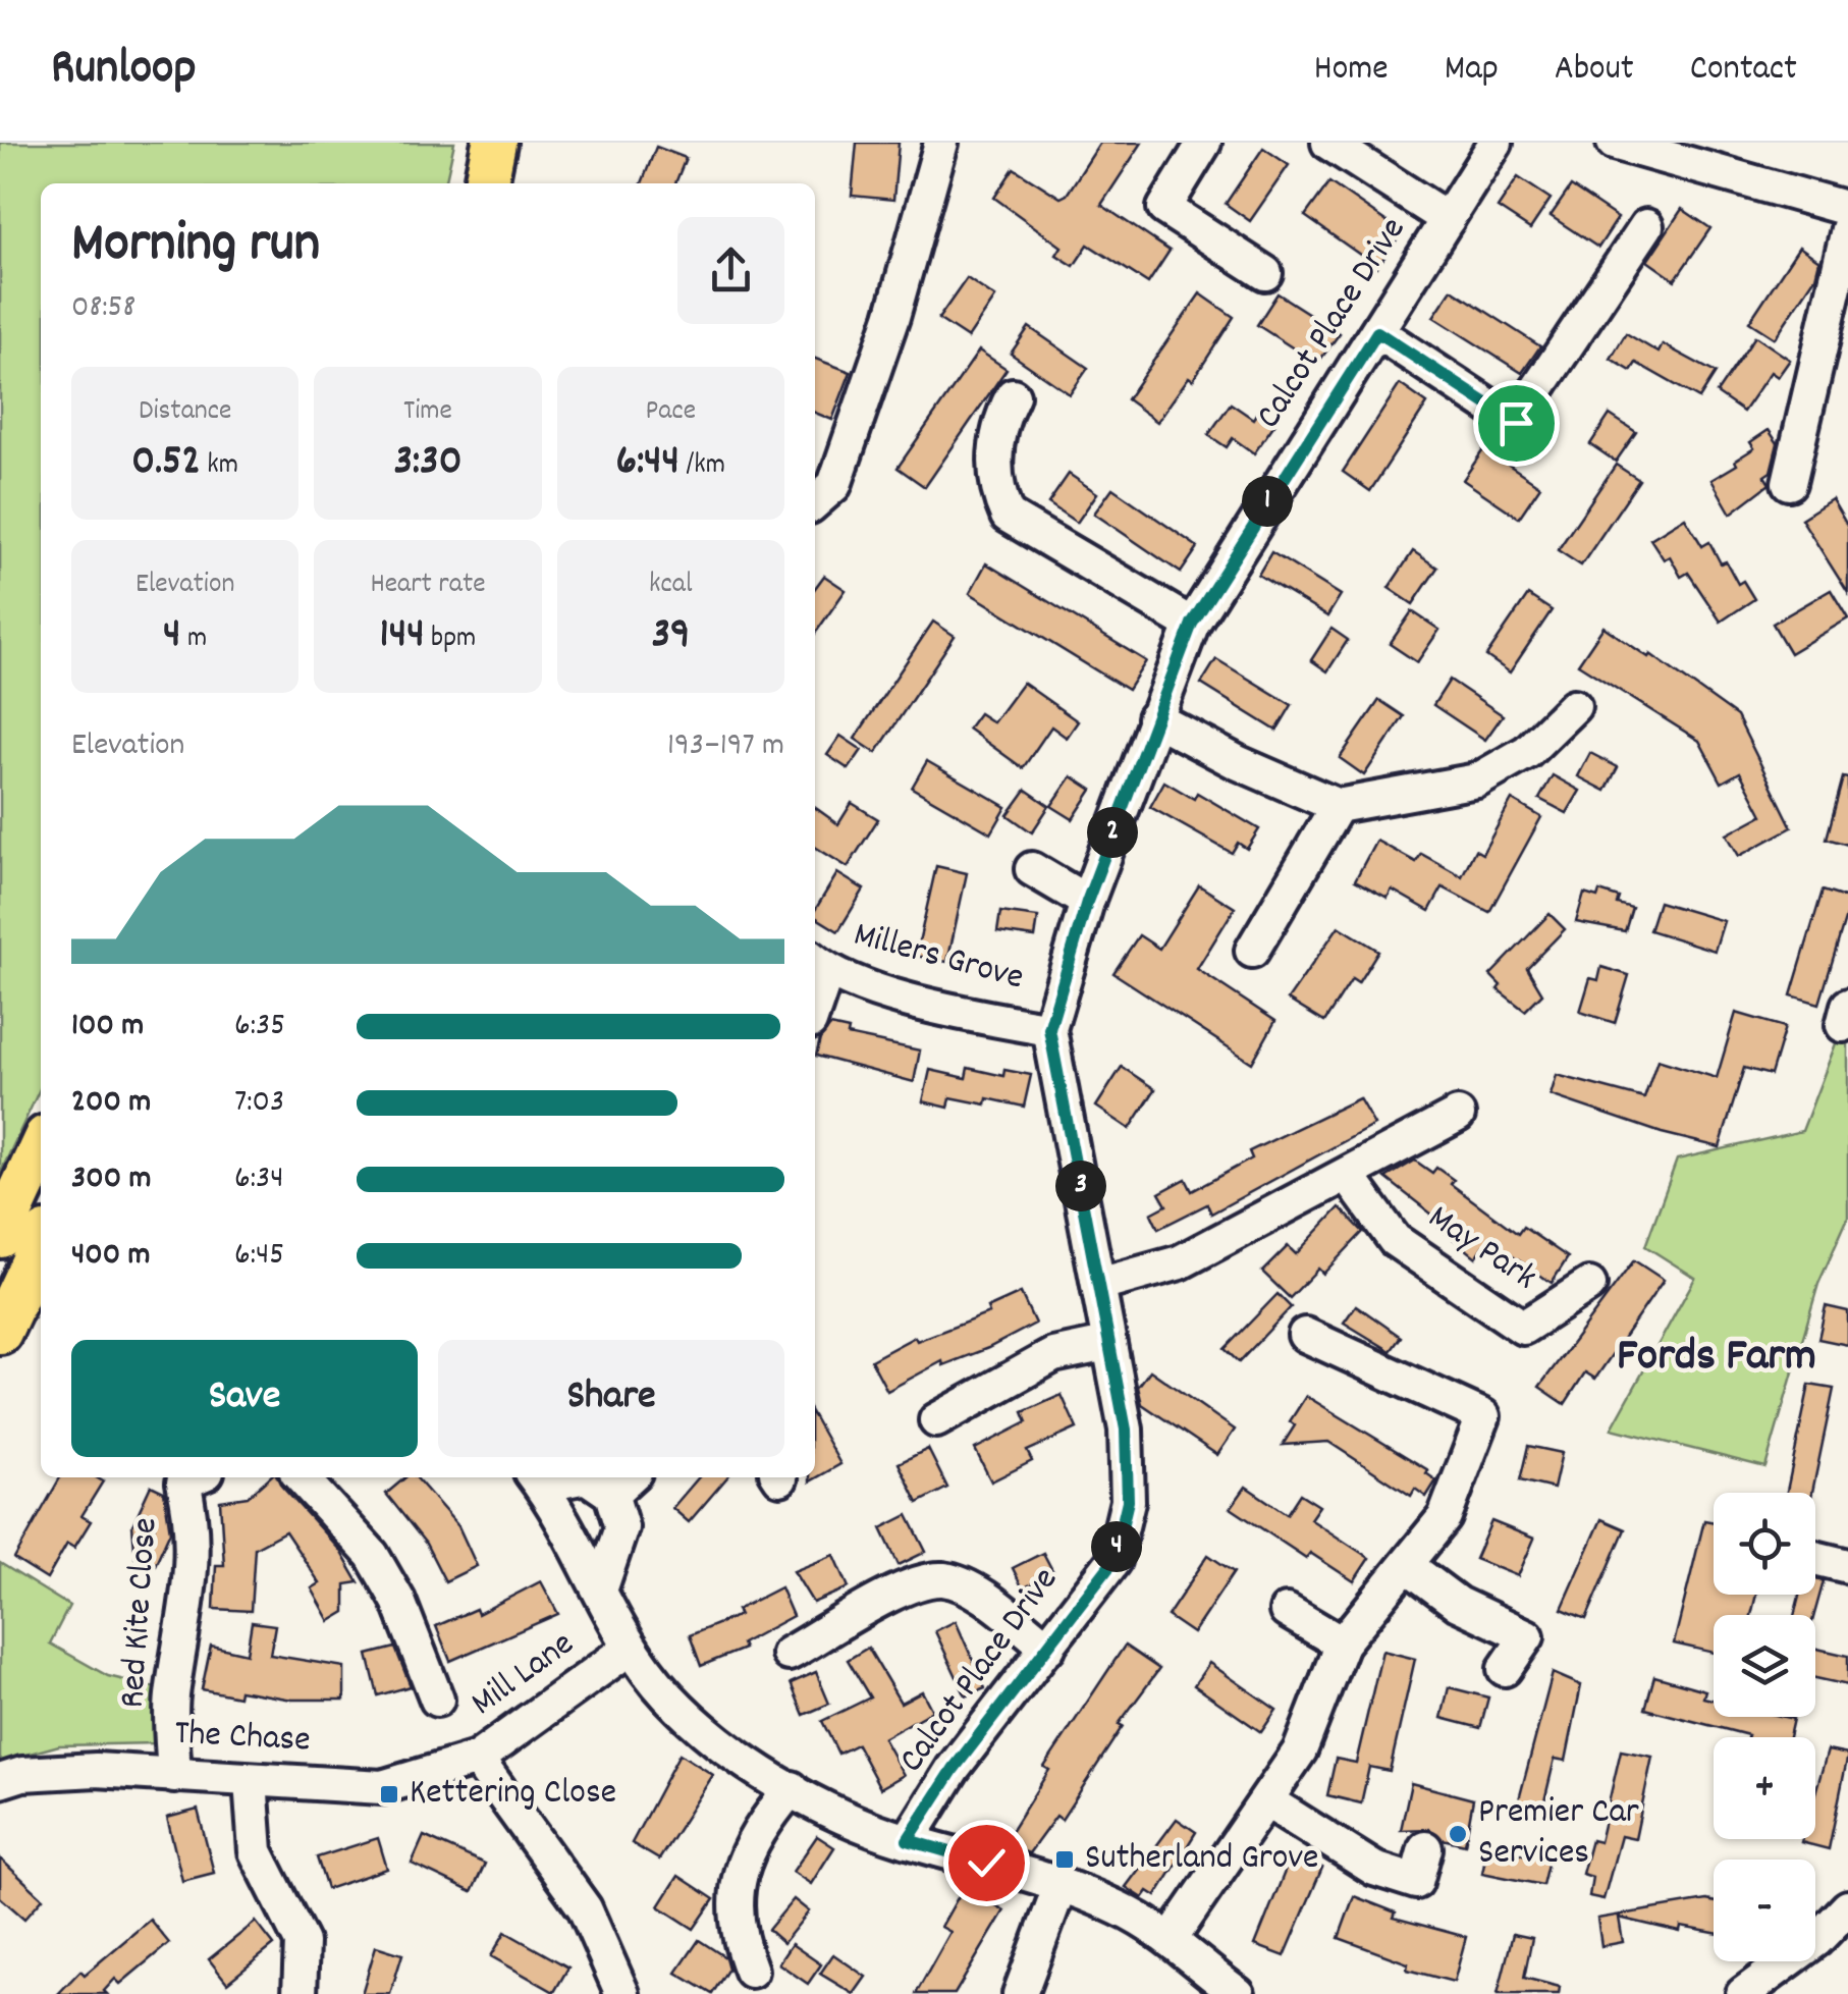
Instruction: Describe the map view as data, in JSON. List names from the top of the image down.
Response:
{
  "streets": {
    "street": [
      "Calcot Place Drive",
      "Millers Grove",
      "May Park",
      "Red Kite Close",
      "Mill Lane",
      "The Chase"
    ]
  },
  "crossings": [
    ["Calcot Place Drive", "Millers Grove"],
    ["Red Kite Close", "The Chase"],
    ["Mill Lane", "The Chase"]
  ],
  "districts": ["Fords Farm"],
  "places": {
    "transit": ["Kettering Close", "Sutherland Grove"],
    "other": ["Premier Car Services"]
  },
  "page": {
    "header": "Runloop",
    "nav": [
      "Home",
      "Map",
      "About",
      "Contact"
    ],
    "heading": ["Morning run", "08:58"],
    "stats": [
      ["Distance", "0.52 km"],
      ["Time", "3:30"],
      ["Pace", "6:44 /km"],
      ["Elevation", "4 m"],
      ["Heart rate", "144 bpm"],
      ["kcal", "39"]
    ],
    "pins": [
      "1",
      "2",
      "3",
      "4"
    ],
    "chart": ["Elevation", "193–197 m"],
    "list": [
      {
        "name": "100 m",
        "note": "6:35"
      },
      {
        "name": "200 m",
        "note": "7:03"
      },
      {
        "name": "300 m",
        "note": "6:34"
      },
      {
        "name": "400 m",
        "note": "6:45"
      }
    ],
    "buttons": ["Save", "Share"],
    "map_buttons": ["+", "−"]
  }
}
